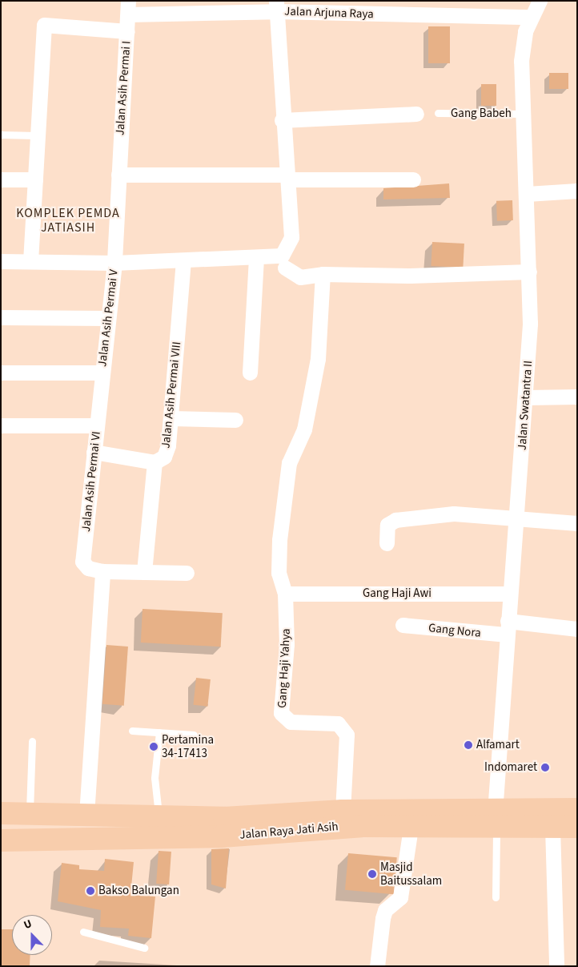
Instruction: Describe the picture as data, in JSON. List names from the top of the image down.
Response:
{
  "streets": {
    "main road": ["Jalan Raya Jati Asih"],
    "street": [
      "Jalan Arjuna Raya",
      "Jalan Asih Permai I",
      "Jalan Asih Permai V",
      "Jalan Asih Permai VIII",
      "Jalan Swatantra II",
      "Jalan Asih Permai VI",
      "Gang Haji Awi",
      "Gang Nora",
      "Gang Haji Yahya"
    ],
    "lane": ["Gang Babeh"]
  },
  "crossings": [
    ["Jalan Arjuna Raya", "Jalan Asih Permai I"],
    ["Jalan Arjuna Raya", "Jalan Swatantra II"],
    ["Jalan Asih Permai I", "Jalan Asih Permai V"],
    ["Gang Babeh", "Jalan Swatantra II"],
    ["Jalan Asih Permai V", "Jalan Asih Permai VI"],
    ["Jalan Swatantra II", "Gang Haji Awi"],
    ["Jalan Swatantra II", "Gang Nora"],
    ["Jalan Swatantra II", "Jalan Raya Jati Asih"],
    ["Gang Haji Awi", "Gang Haji Yahya"],
    ["Gang Haji Yahya", "Jalan Raya Jati Asih"]
  ],
  "districts": ["KOMPLEK PEMDA JATIASIH"],
  "places": [
    "Alfamart",
    "Pertamina 34-17413",
    "Indomaret",
    "Masjid Baitussalam",
    "Bakso Balungan"
  ],
  "north": "top"
}
